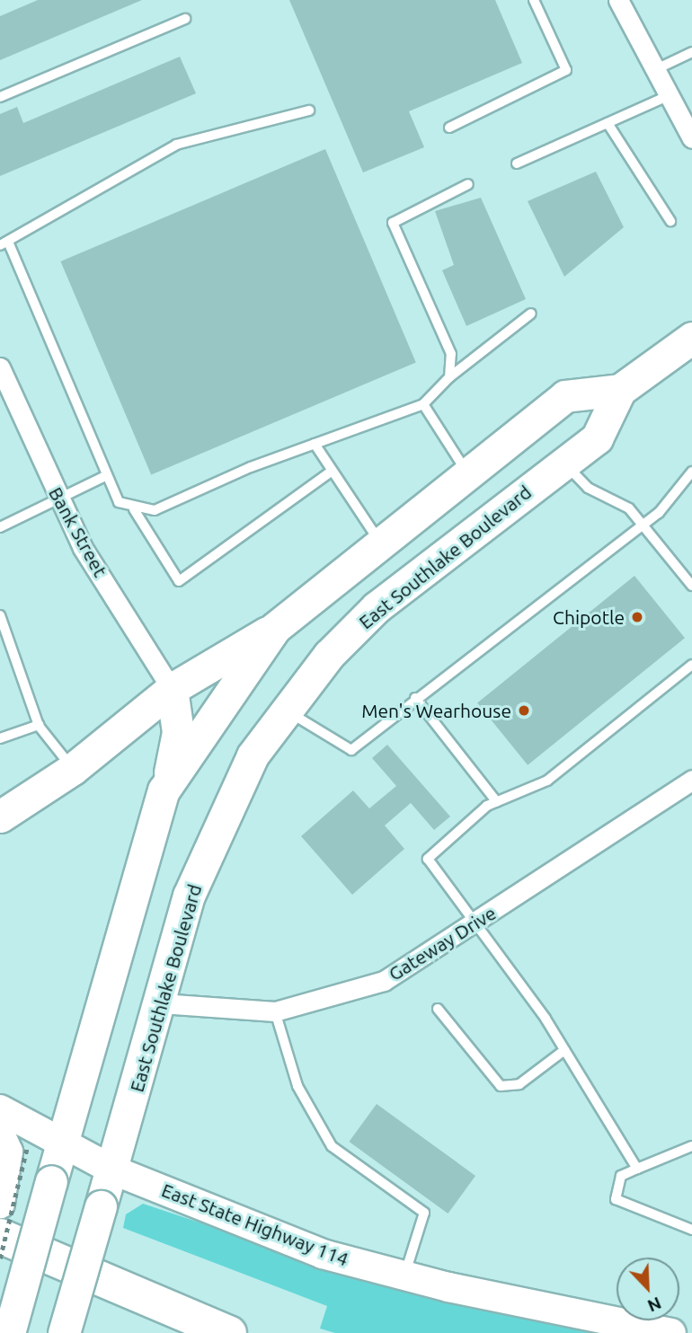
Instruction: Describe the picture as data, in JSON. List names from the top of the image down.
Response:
{
  "streets": {
    "main road": ["East Southlake Boulevard", "East State Highway 114"],
    "street": ["Bank Street", "Gateway Drive"]
  },
  "crossings": [
    ["East Southlake Boulevard", "Gateway Drive"],
    ["East Southlake Boulevard", "East State Highway 114"]
  ],
  "places": ["Chipotle", "Men's Wearhouse"],
  "north": "bottom right"
}
